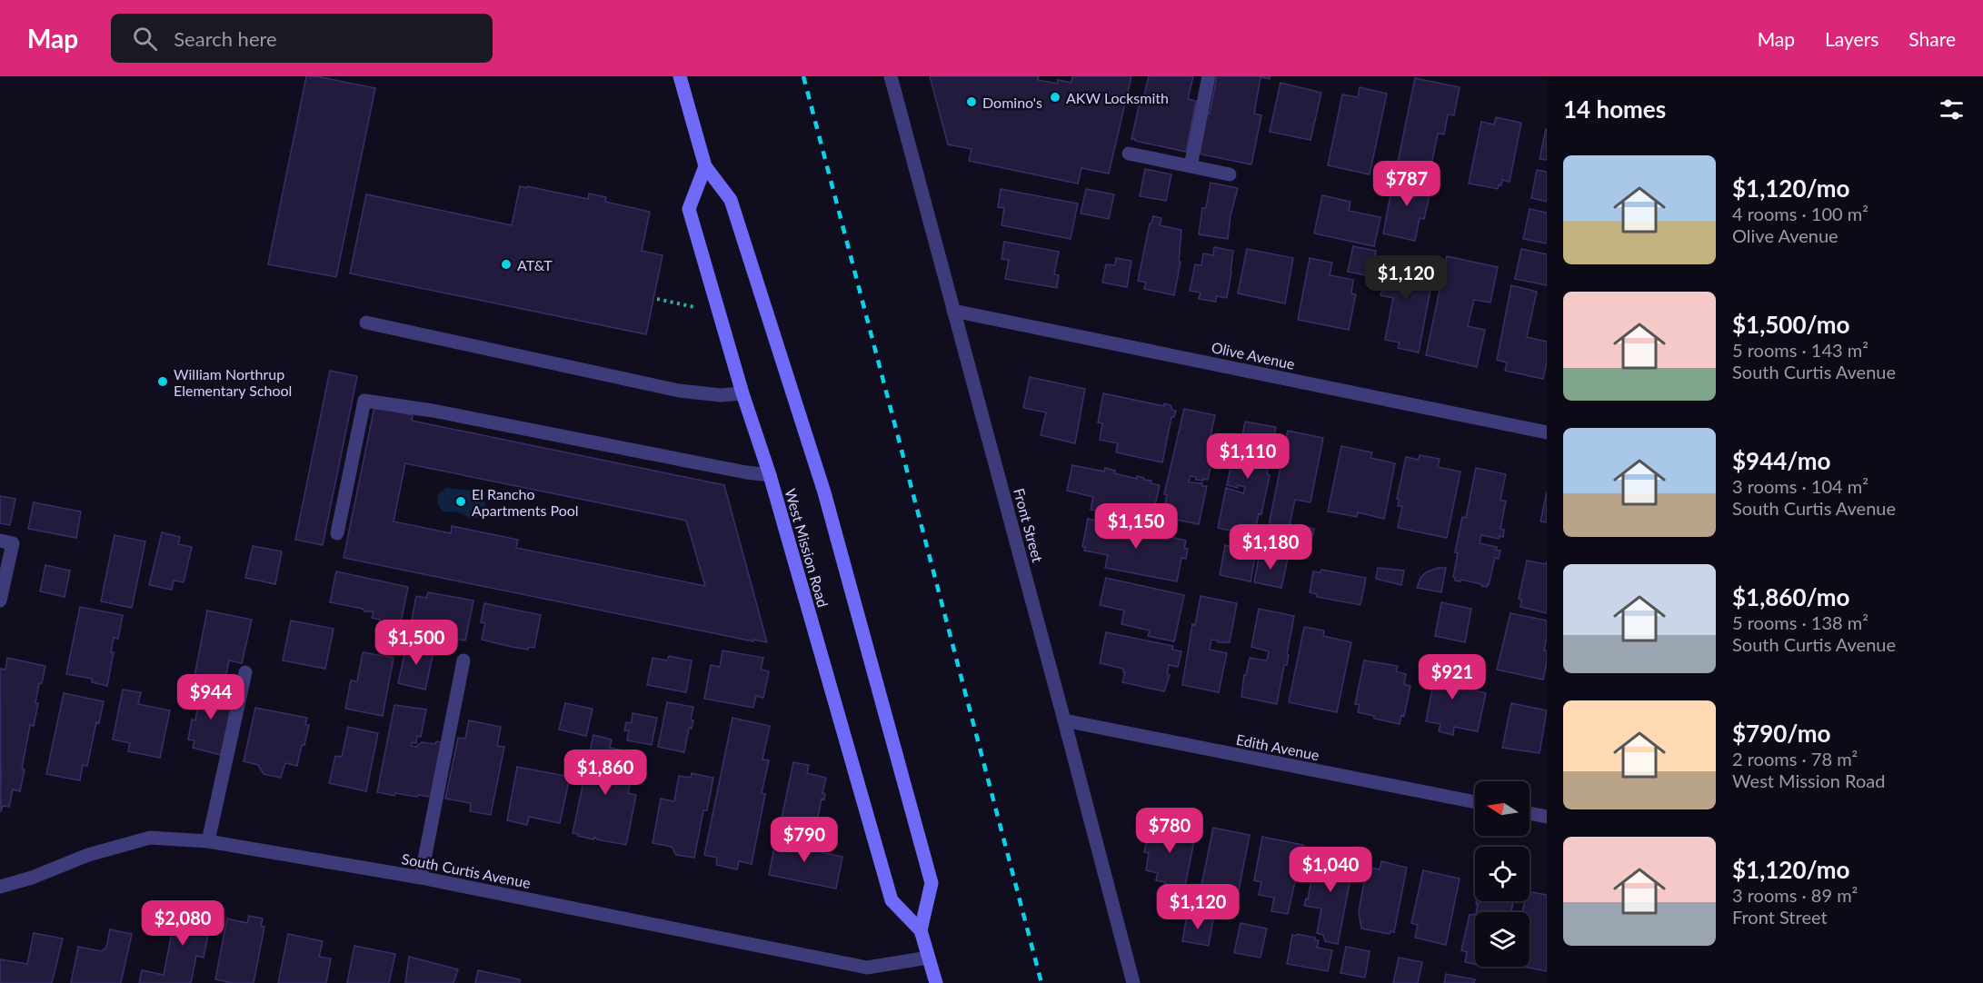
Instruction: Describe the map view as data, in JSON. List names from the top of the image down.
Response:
{
  "streets": {
    "main road": ["West Mission Road"],
    "street": [
      "Olive Avenue",
      "Front Street",
      "Edith Avenue",
      "South Curtis Avenue"
    ]
  },
  "crossings": [
    ["Olive Avenue", "Front Street"],
    ["Front Street", "Edith Avenue"],
    ["West Mission Road", "South Curtis Avenue"]
  ],
  "places": [
    "AKW Locksmith",
    "Domino's",
    "AT&T",
    "William Northrup Elementary School",
    "El Rancho Apartments Pool"
  ],
  "north": "left",
  "page": {
    "header": "Map",
    "search": "Search here",
    "nav": ["Map", "Layers", "Share"],
    "heading": "14 homes",
    "list": [
      {
        "name": "$1,120/mo",
        "note": "4 rooms · 100 m² · Olive Avenue"
      },
      {
        "name": "$1,500/mo",
        "note": "5 rooms · 143 m² · South Curtis Avenue"
      },
      {
        "name": "$944/mo",
        "note": "3 rooms · 104 m² · South Curtis Avenue"
      },
      {
        "name": "$1,860/mo",
        "note": "5 rooms · 138 m² · South Curtis Avenue"
      },
      {
        "name": "$790/mo",
        "note": "2 rooms · 78 m² · West Mission Road"
      },
      {
        "name": "$1,120/mo",
        "note": "3 rooms · 89 m² · Front Street"
      }
    ],
    "price": [
      "$787",
      "$1,120",
      "$1,110",
      "$1,150",
      "$1,180",
      "$1,500",
      "$921",
      "$944",
      "$1,860",
      "$780",
      "$790",
      "$1,040",
      "$1,120",
      "$2,080"
    ]
  }
}
